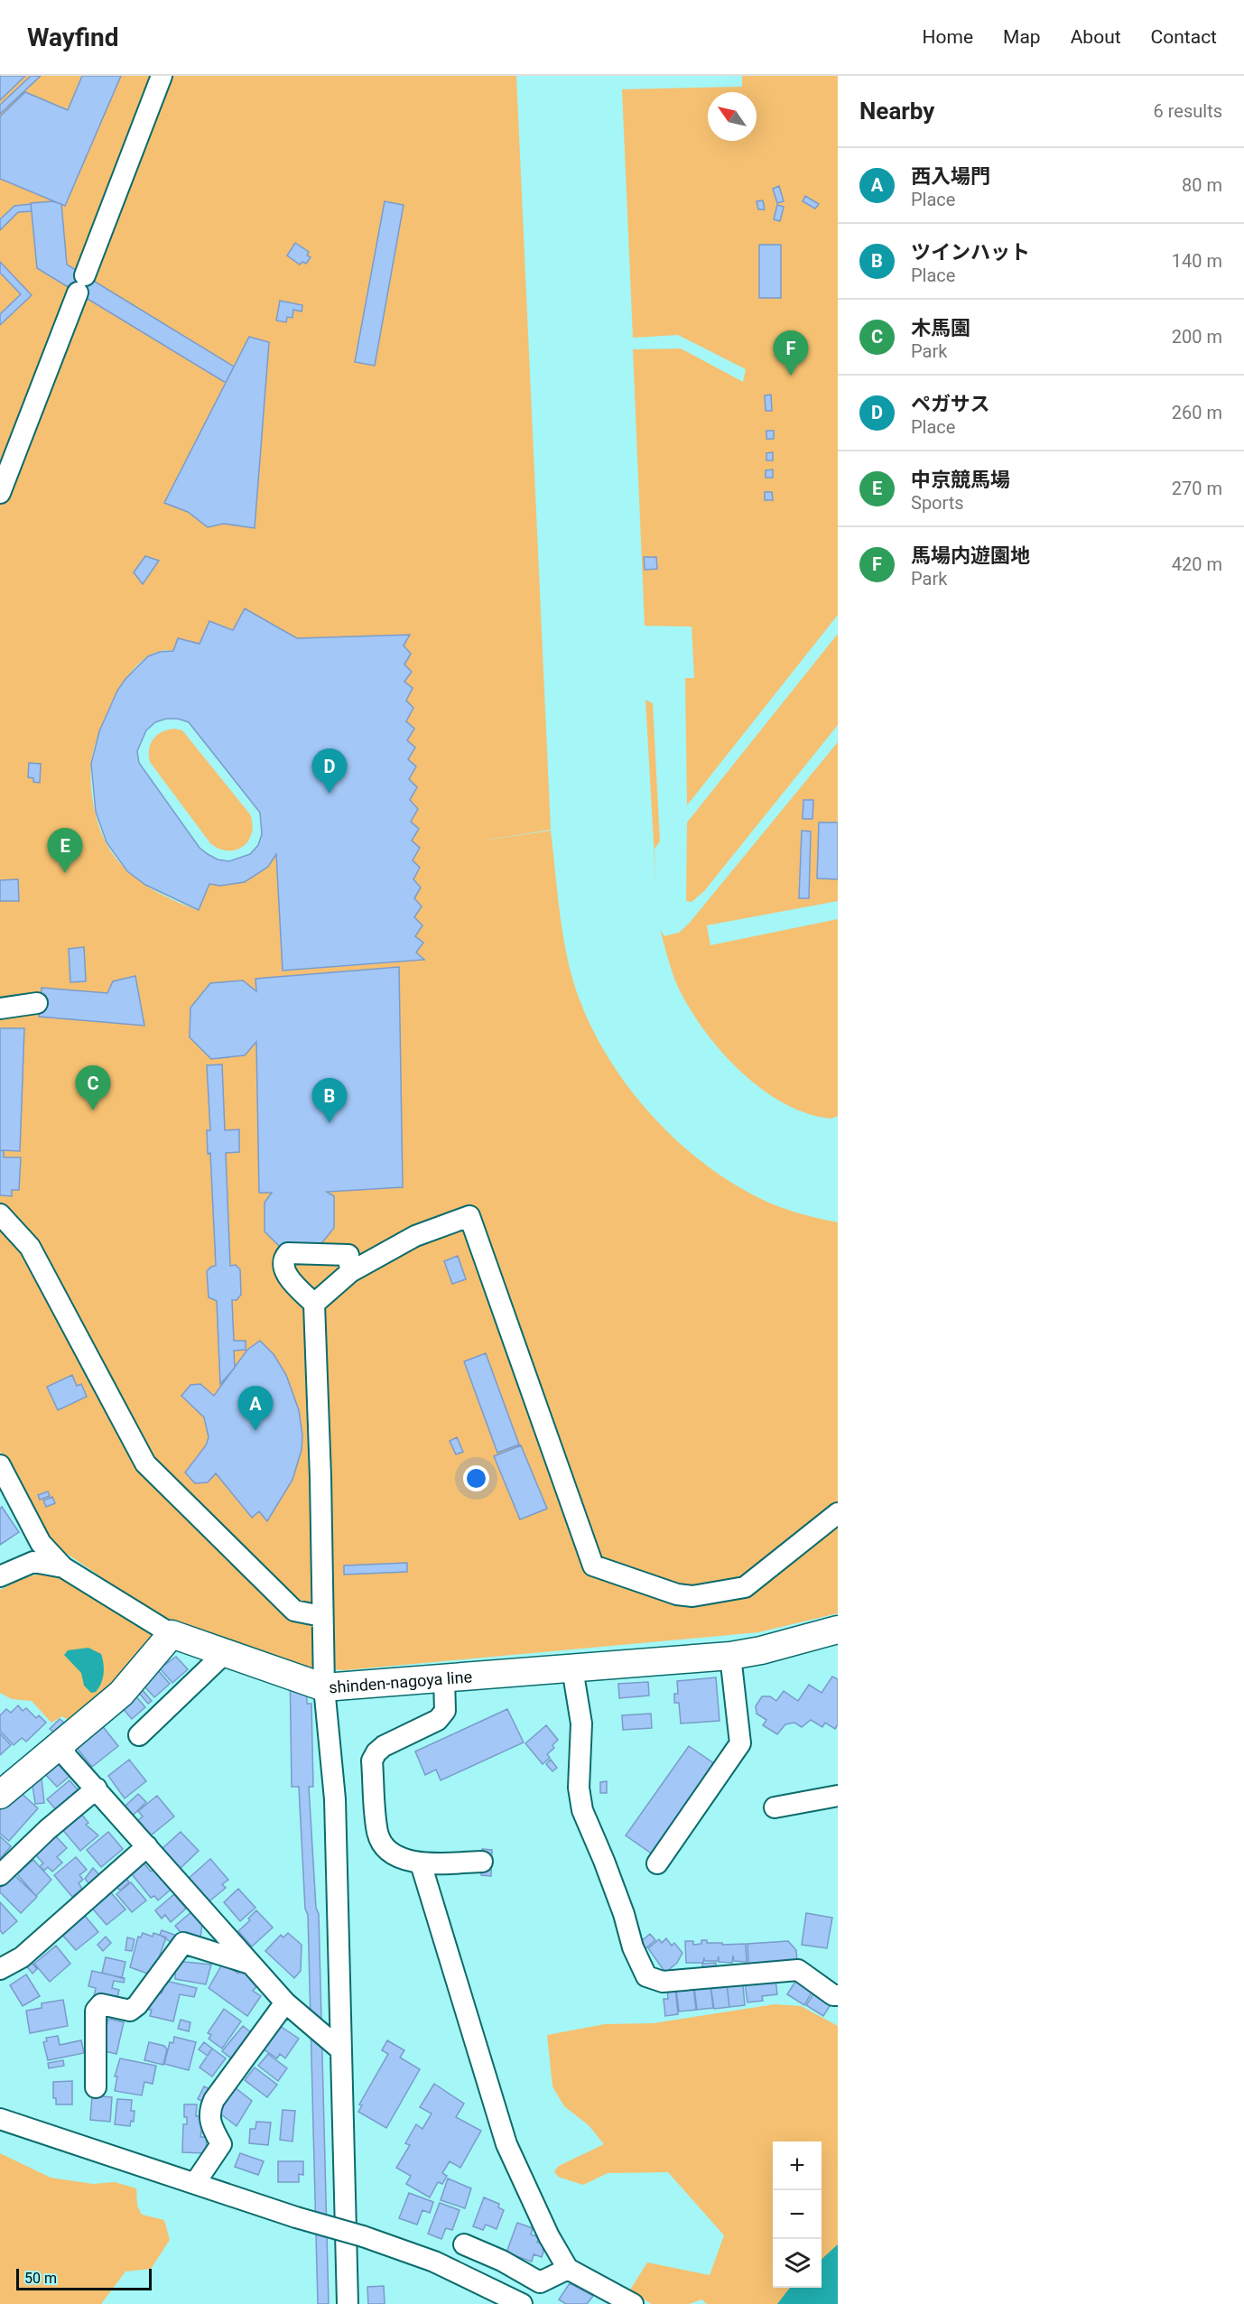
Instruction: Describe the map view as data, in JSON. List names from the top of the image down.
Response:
{
  "streets": {
    "main road": ["shinden-nagoya line"]
  },
  "scale_bar": "50 m",
  "north": "top left",
  "page": {
    "header": "Wayfind",
    "nav": [
      "Home",
      "Map",
      "About",
      "Contact"
    ],
    "heading": ["Nearby", "6 results"],
    "list": [
      {
        "mark": "A",
        "name": "西入場門",
        "note": "Place",
        "value": "80 m"
      },
      {
        "mark": "B",
        "name": "ツインハット",
        "note": "Place",
        "value": "140 m"
      },
      {
        "mark": "C",
        "name": "木馬園",
        "note": "Park",
        "value": "200 m"
      },
      {
        "mark": "D",
        "name": "ペガサス",
        "note": "Place",
        "value": "260 m"
      },
      {
        "mark": "E",
        "name": "中京競馬場",
        "note": "Sports",
        "value": "270 m"
      },
      {
        "mark": "F",
        "name": "馬場内遊園地",
        "note": "Park",
        "value": "420 m"
      }
    ],
    "pins": [
      "F",
      "D",
      "E",
      "C",
      "B",
      "A"
    ],
    "map_buttons": ["+", "−"],
    "scale": "50 m"
  }
}
